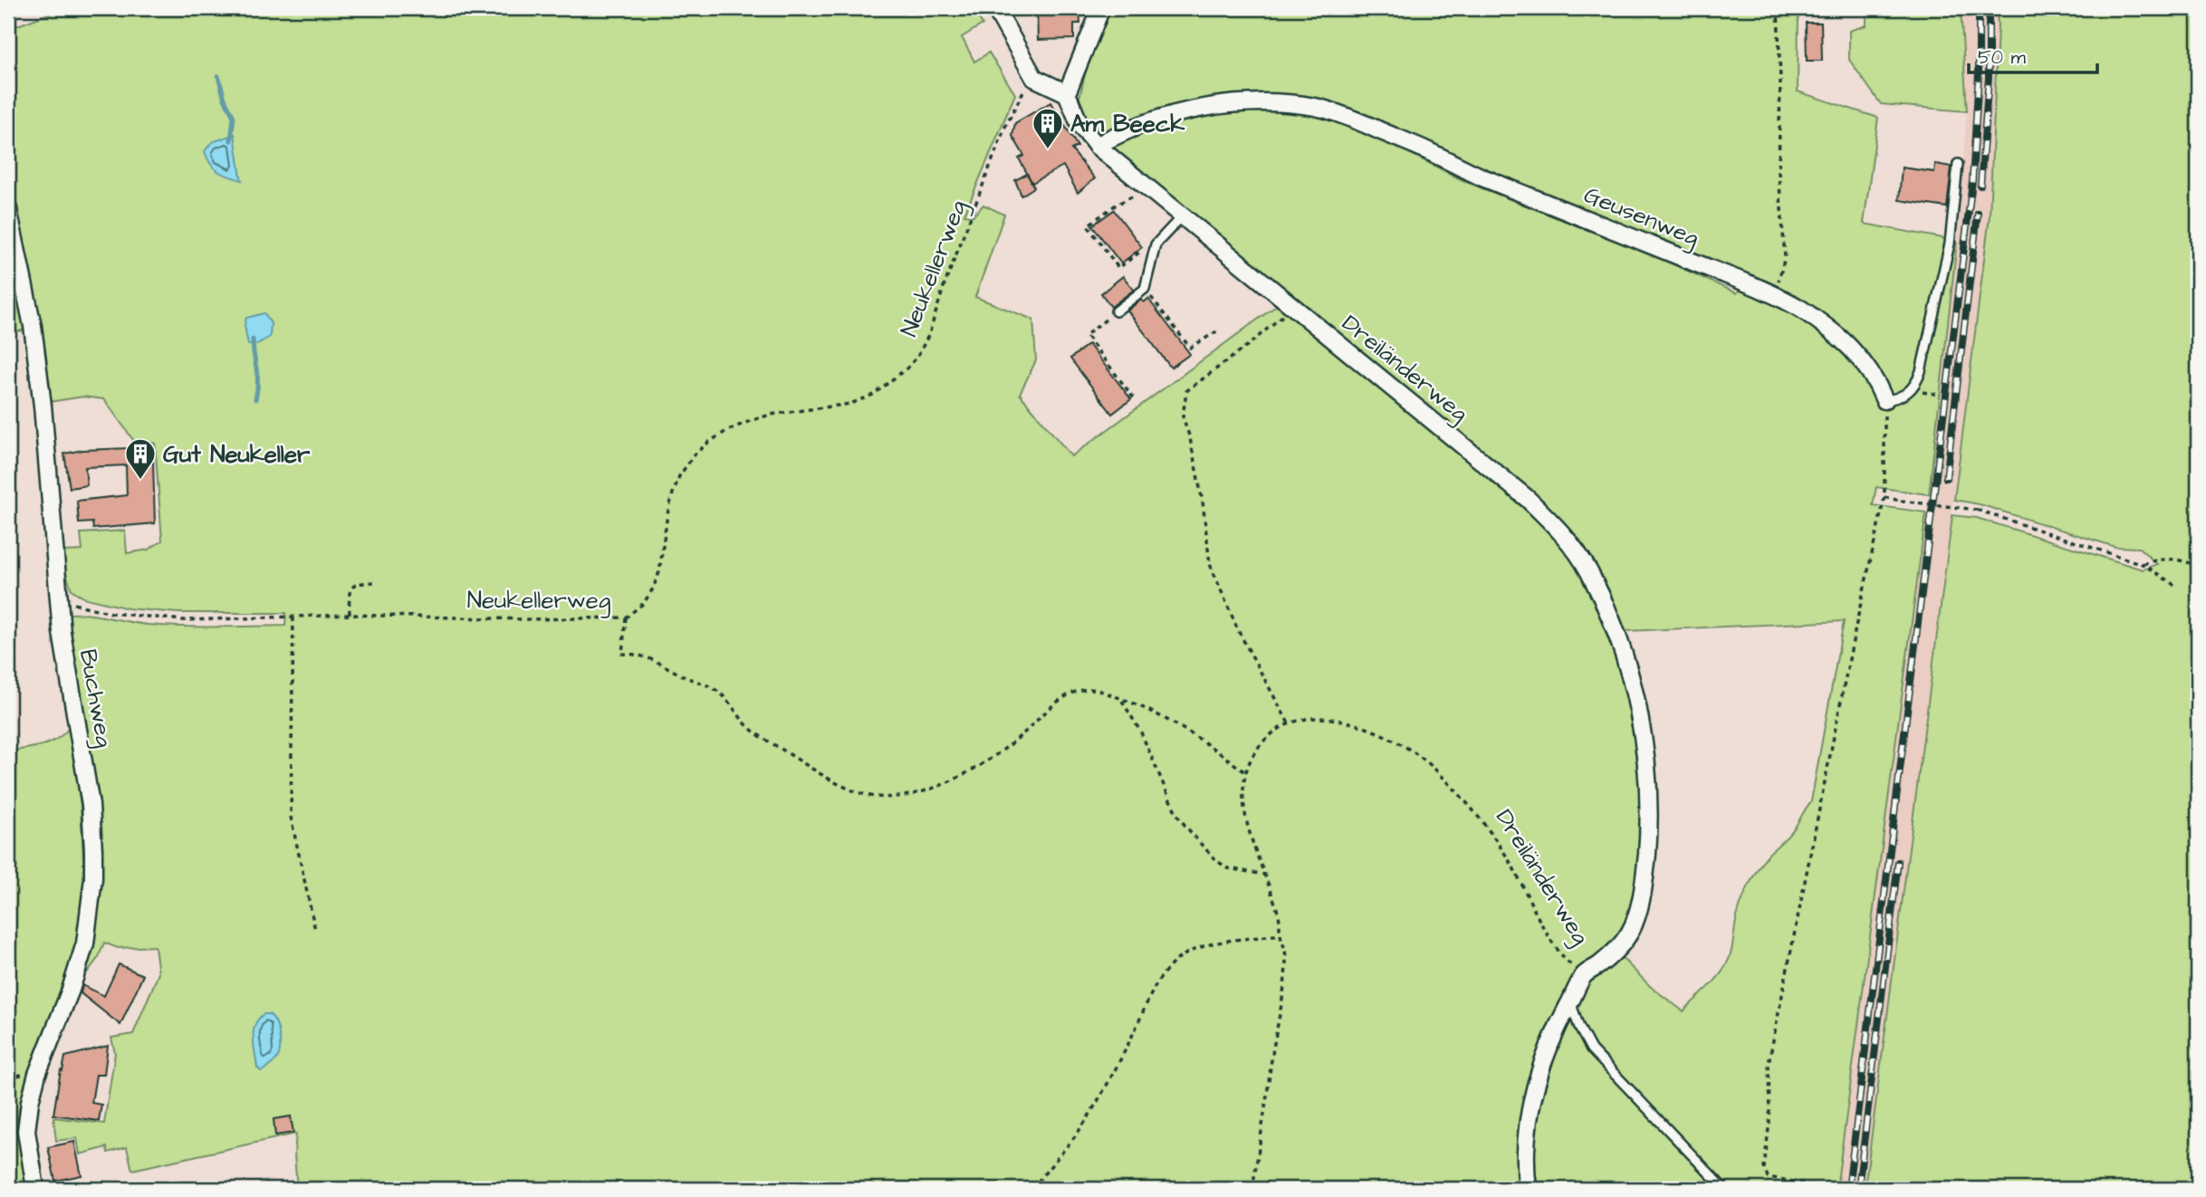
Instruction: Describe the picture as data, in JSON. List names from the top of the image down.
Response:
{
  "streets": {
    "street": ["Geusenweg", "Dreiländerweg", "Buchweg"],
    "path": ["Neukellerweg"]
  },
  "crossings": [
    ["Geusenweg", "Dreiländerweg"],
    ["Neukellerweg", "Buchweg"]
  ],
  "places": {
    "building": ["Am Beeck", "Gut Neukeller"]
  },
  "scale_bar": "50 m"
}
